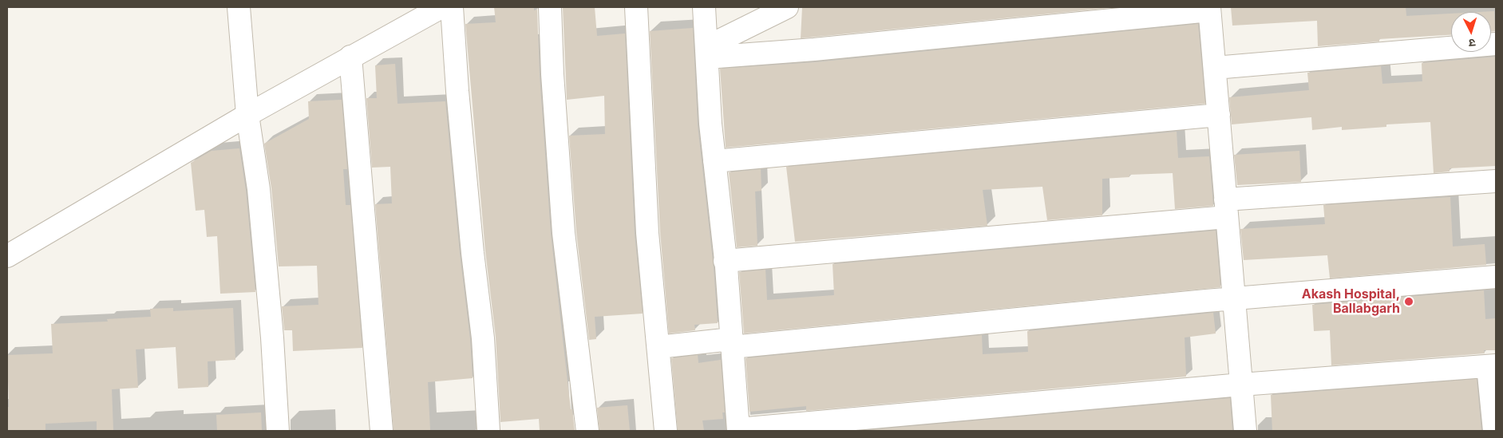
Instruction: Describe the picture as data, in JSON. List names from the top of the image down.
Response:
{
  "places": ["Akash Hospital, Ballabgarh"],
  "north": "bottom"
}
